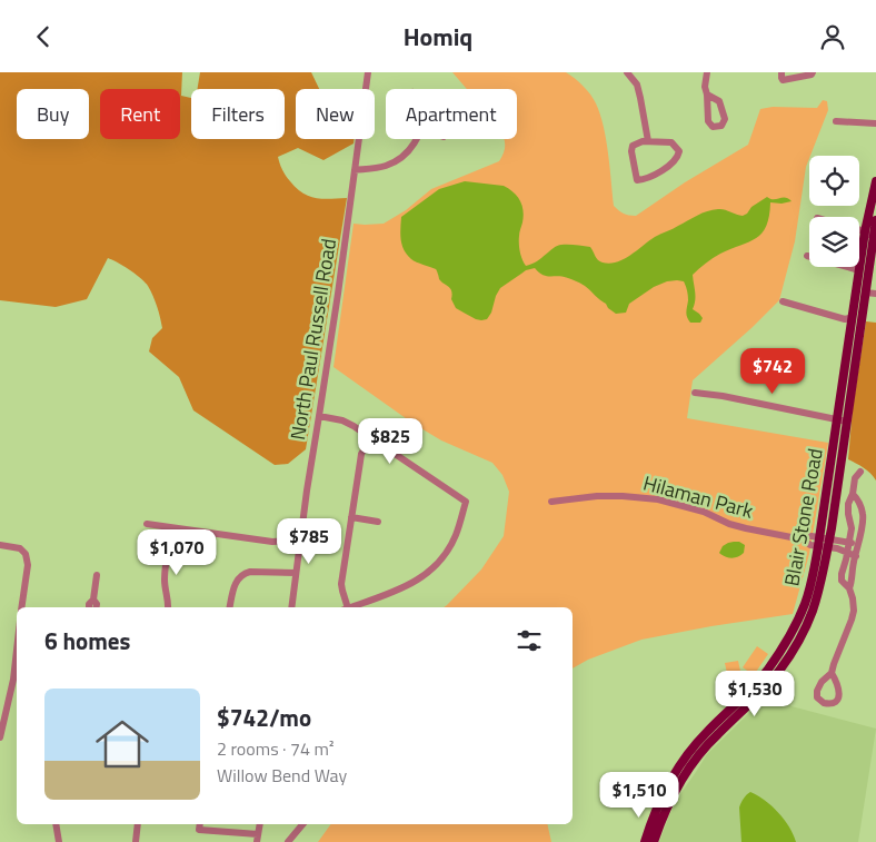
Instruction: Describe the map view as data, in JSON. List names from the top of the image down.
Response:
{
  "streets": {
    "main road": ["Blair Stone Road"],
    "street": ["North Paul Russell Road", "Hilaman Park"]
  },
  "crossings": [
    ["Hilaman Park", "Blair Stone Road"]
  ],
  "page": {
    "header": "Homiq",
    "chip": [
      "Buy",
      "Rent",
      "Filters",
      "New",
      "Apartment"
    ],
    "price": [
      "$742",
      "$825",
      "$785",
      "$1,070",
      "$1,530",
      "$1,510"
    ],
    "heading": "6 homes",
    "list": [
      {
        "name": "$742/mo",
        "note": "2 rooms · 74 m² · Willow Bend Way"
      }
    ]
  }
}
